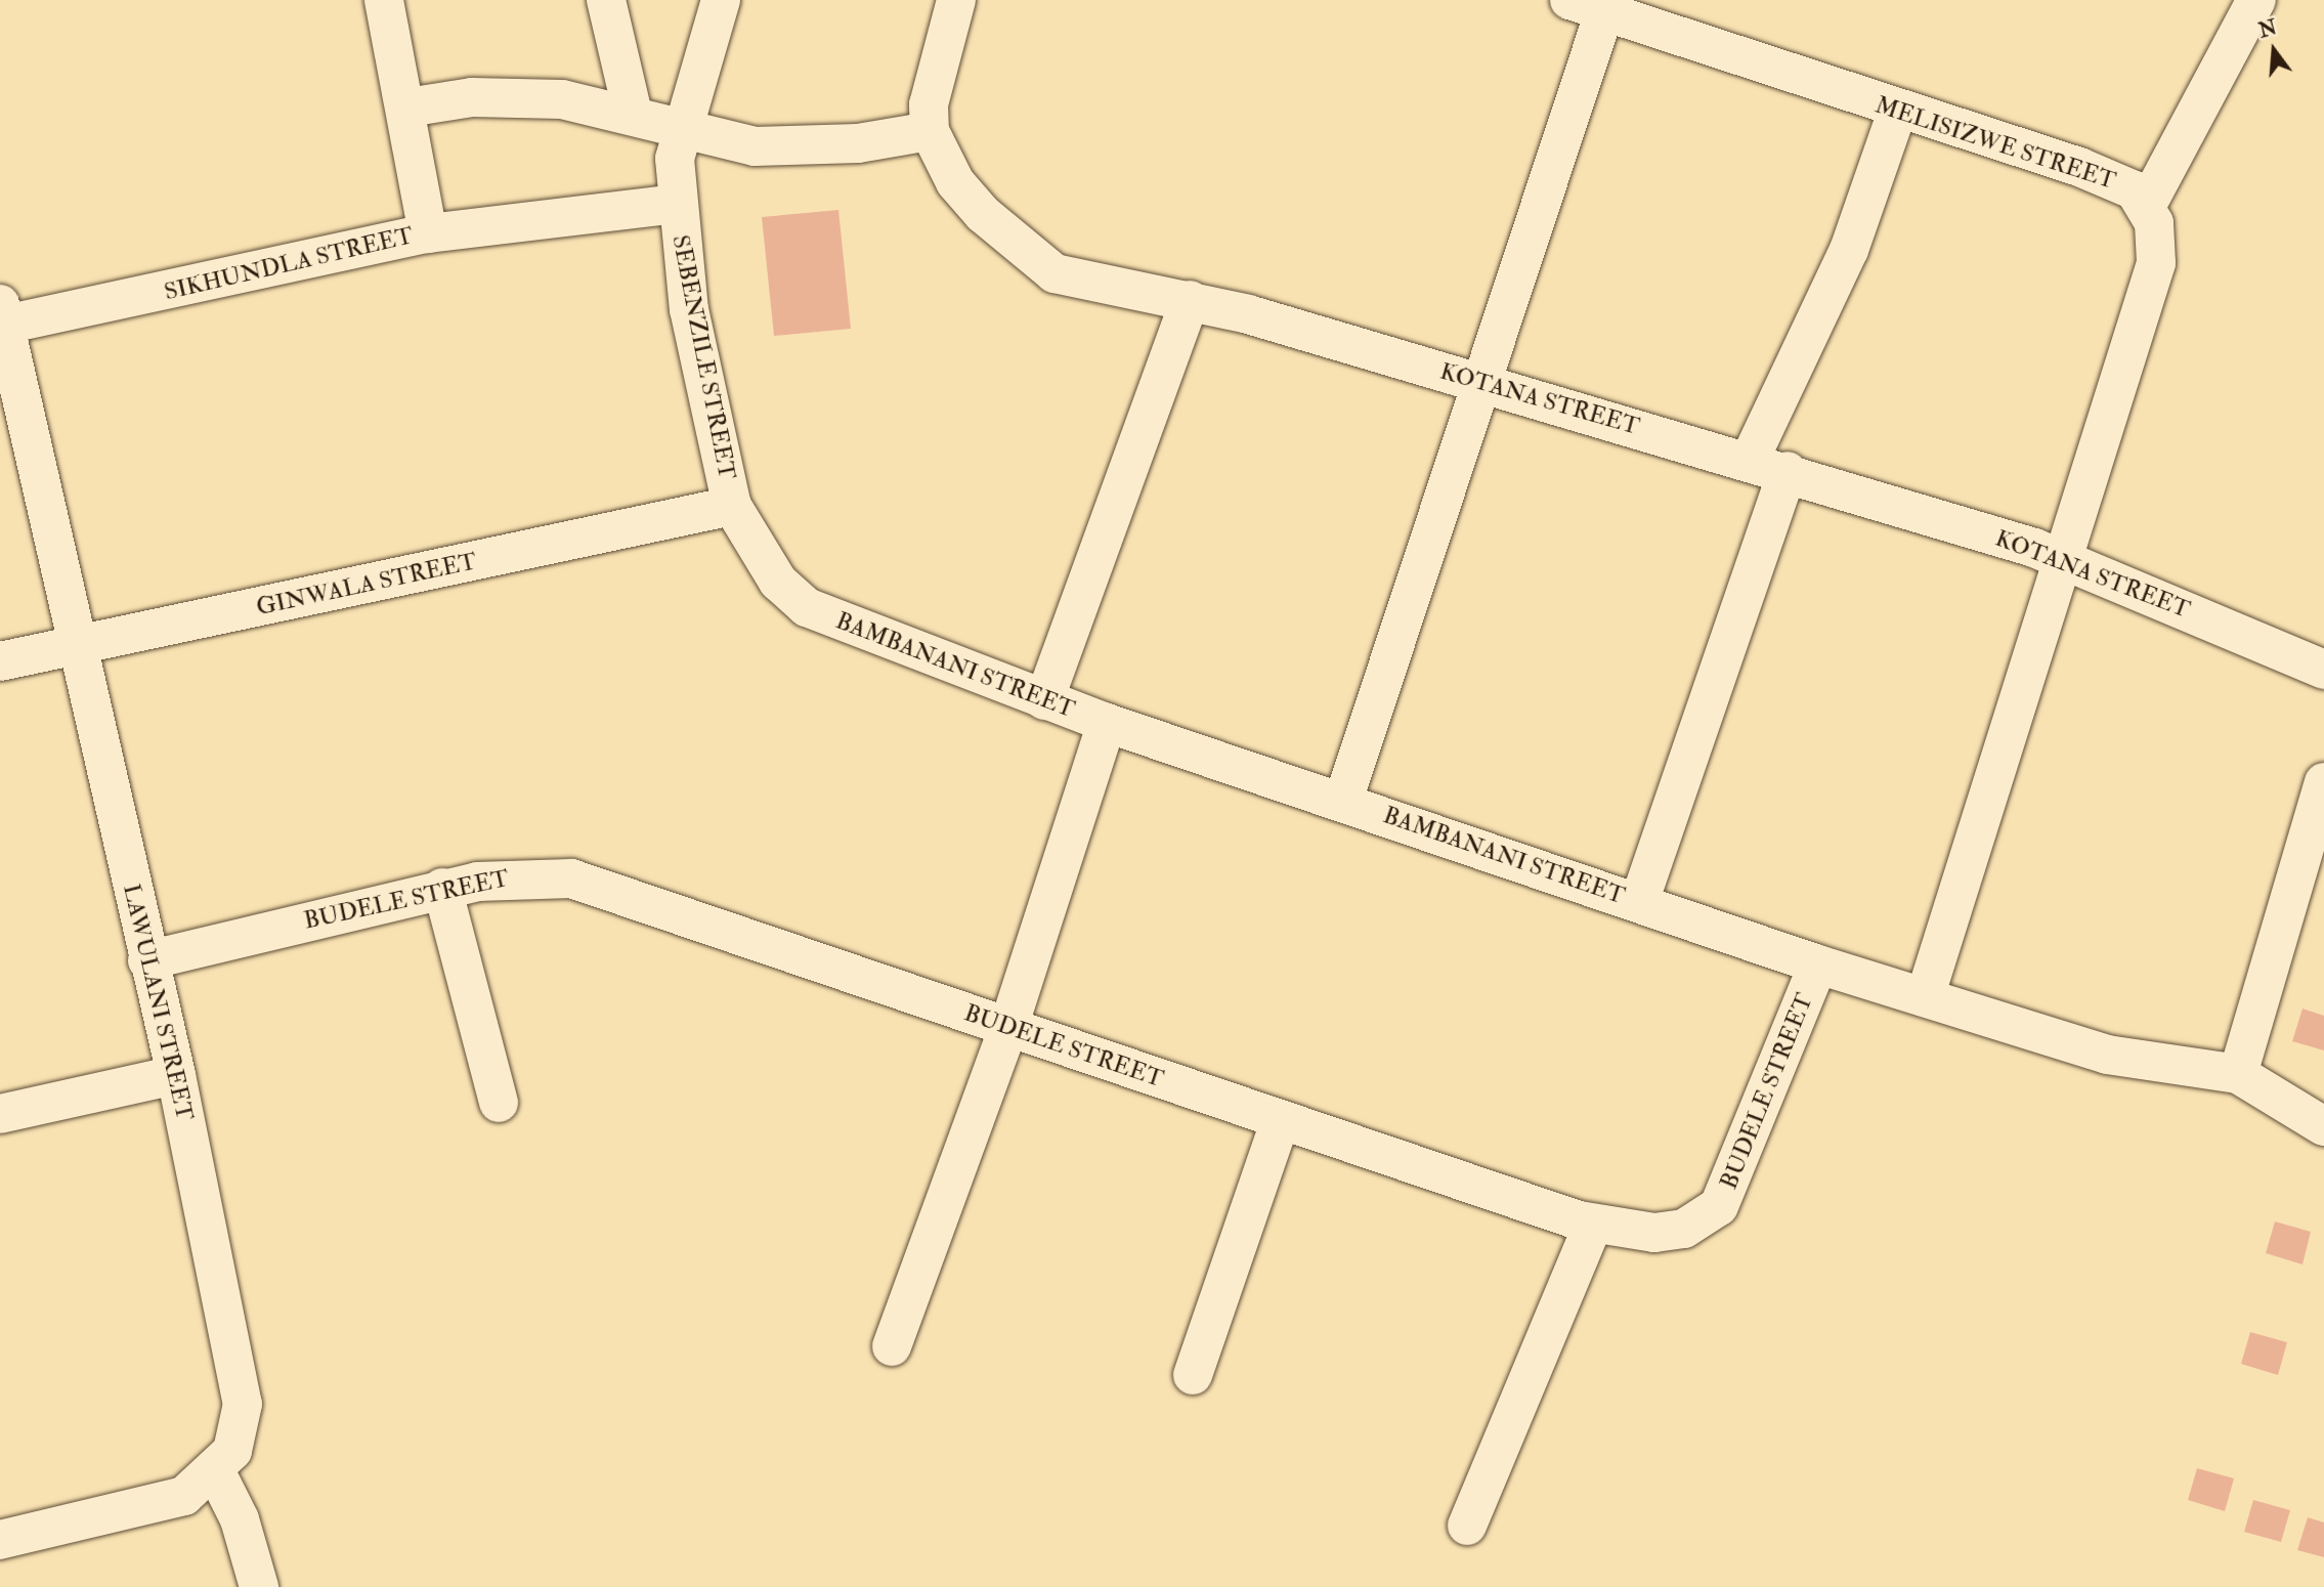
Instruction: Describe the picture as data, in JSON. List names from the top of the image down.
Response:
{
  "streets": {
    "street": [
      "MELISIZWE STREET",
      "SIKHUNDLA STREET",
      "SEBENZILE STREET",
      "KOTANA STREET",
      "GINWALA STREET",
      "BAMBANANI STREET",
      "BUDELE STREET",
      "LAWULANI STREET"
    ]
  },
  "crossings": [
    ["SIKHUNDLA STREET", "LAWULANI STREET"],
    ["SEBENZILE STREET", "GINWALA STREET"],
    ["SEBENZILE STREET", "BAMBANANI STREET"],
    ["GINWALA STREET", "BAMBANANI STREET"],
    ["GINWALA STREET", "LAWULANI STREET"],
    ["BAMBANANI STREET", "BUDELE STREET"],
    ["BUDELE STREET", "LAWULANI STREET"]
  ],
  "north": "top"
}
